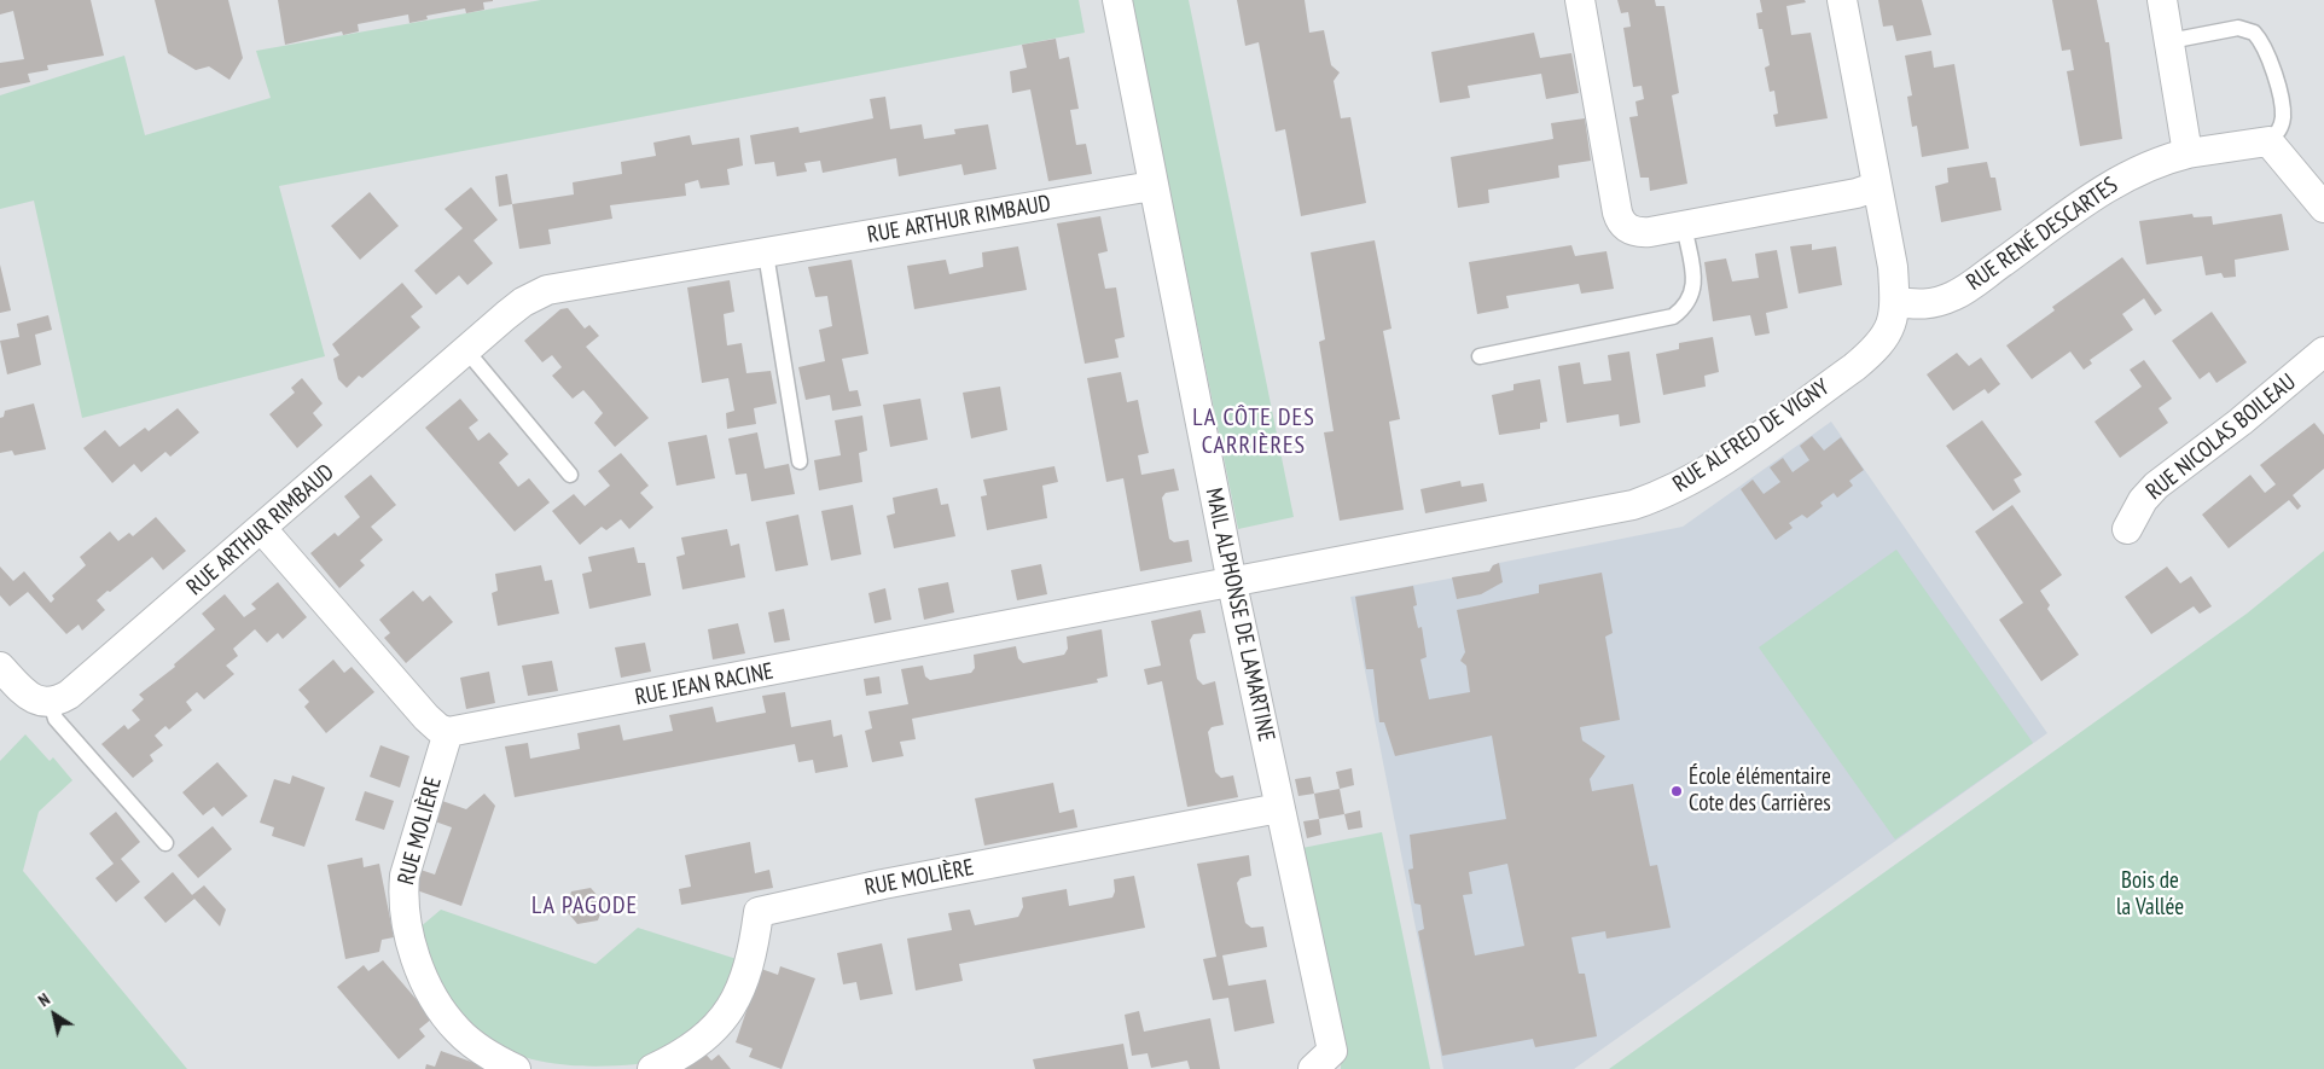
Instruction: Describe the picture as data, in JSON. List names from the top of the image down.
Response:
{
  "streets": {
    "street": [
      "RUE ARTHUR RIMBAUD",
      "RUE RENÉ DESCARTES",
      "RUE ALFRED DE VIGNY",
      "RUE NICOLAS BOILEAU",
      "MAIL ALPHONSE DE LAMARTINE",
      "RUE JEAN RACINE",
      "RUE MOLIÈRE"
    ]
  },
  "crossings": [
    ["RUE ARTHUR RIMBAUD", "MAIL ALPHONSE DE LAMARTINE"],
    ["RUE RENÉ DESCARTES", "RUE ALFRED DE VIGNY"],
    ["RUE ALFRED DE VIGNY", "MAIL ALPHONSE DE LAMARTINE"],
    ["RUE ALFRED DE VIGNY", "RUE JEAN RACINE"],
    ["MAIL ALPHONSE DE LAMARTINE", "RUE JEAN RACINE"],
    ["MAIL ALPHONSE DE LAMARTINE", "RUE MOLIÈRE"],
    ["RUE JEAN RACINE", "RUE MOLIÈRE"]
  ],
  "districts": ["LA CÔTE DES CARRIÈRES", "LA PAGODE"],
  "parks": ["Bois de la Vallée"],
  "places": ["École élémentaire Cote des Carrières"],
  "north": "top left"
}
